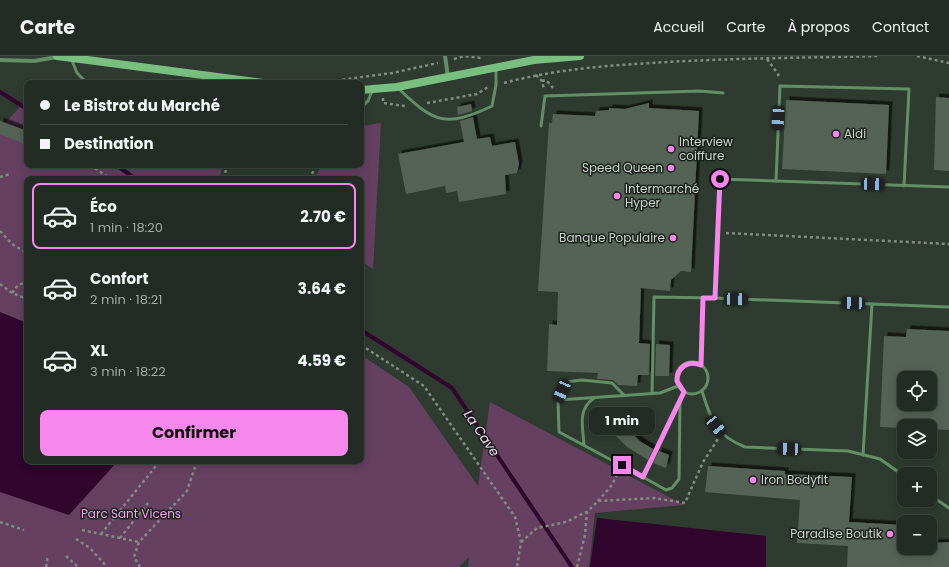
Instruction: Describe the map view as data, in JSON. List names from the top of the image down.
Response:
{
  "water": ["La Cave"],
  "parks": ["Parc Sant Vicens"],
  "places": [
    "Aldi",
    "Interview coiffure",
    "Speed Queen",
    "Intermarché Hyper",
    "Banque Populaire",
    "Iron Bodyfit",
    "Paradise Boutik"
  ],
  "page": {
    "header": "Carte",
    "nav": [
      "Accueil",
      "Carte",
      "À propos",
      "Contact"
    ],
    "banner": ["Le Bistrot du Marché", "Destination"],
    "list": [
      {
        "name": "Éco",
        "note": "1 min · 18:20",
        "value": "2.70 €"
      },
      {
        "name": "Confort",
        "note": "2 min · 18:21",
        "value": "3.64 €"
      },
      {
        "name": "XL",
        "note": "3 min · 18:22",
        "value": "4.59 €"
      }
    ],
    "map_buttons": ["+", "−"],
    "buttons": "Confirmer",
    "bubble": "1 min"
  }
}
